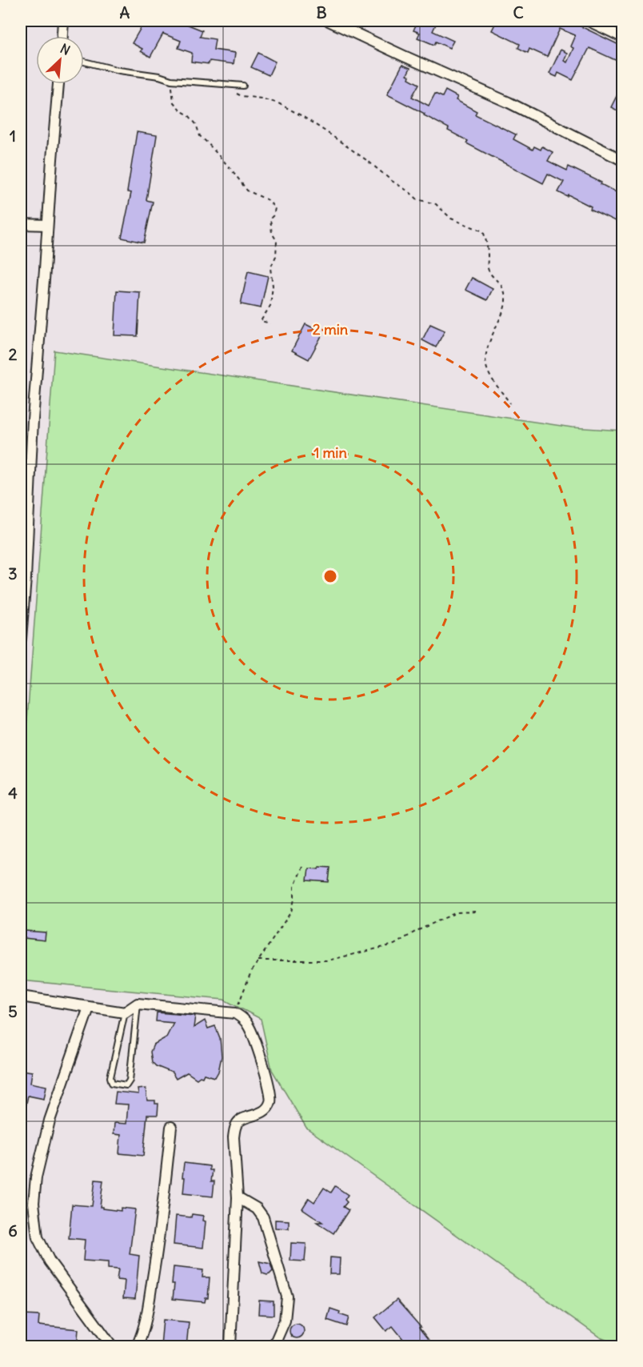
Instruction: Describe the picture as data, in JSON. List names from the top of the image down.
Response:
{
  "north": "top right",
  "grid": {
    "columns": ["A", "B", "C"],
    "rows": [
      "1",
      "2",
      "3",
      "4",
      "5",
      "6"
    ]
  },
  "rings": ["2 min", "1 min"]
}
